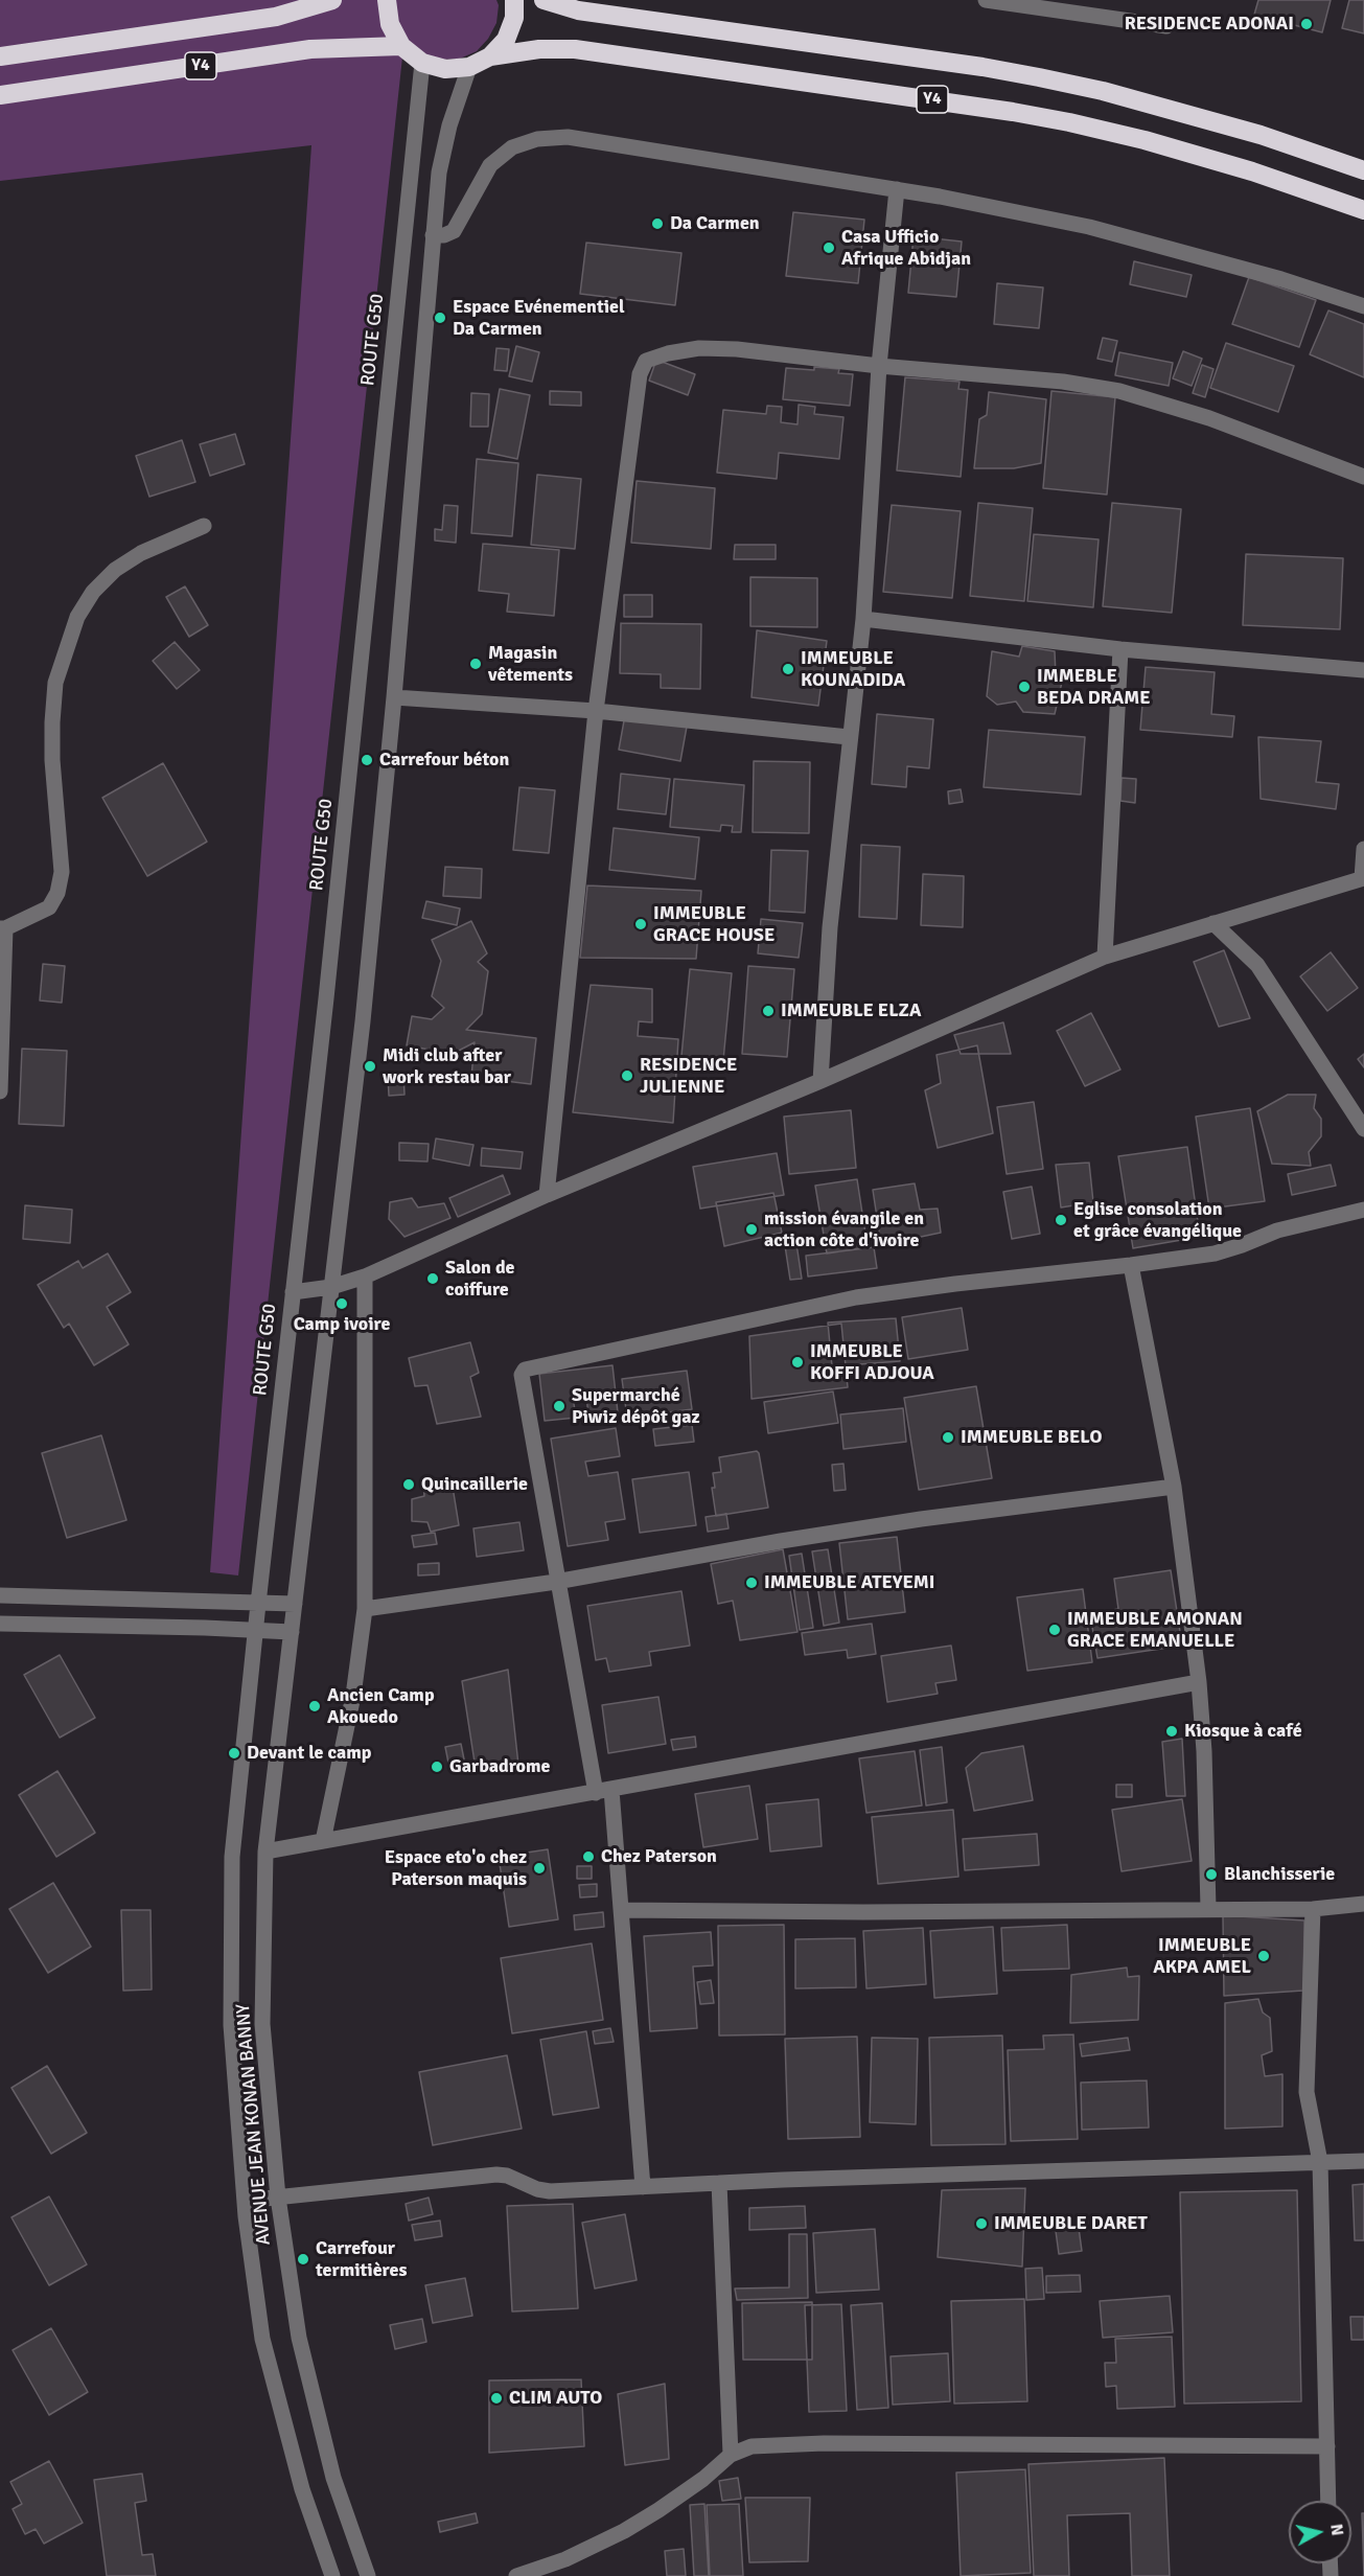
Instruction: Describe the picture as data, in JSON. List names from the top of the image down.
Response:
{
  "streets": {
    "highway": ["Y4"],
    "street": ["ROUTE G50", "AVENUE JEAN KONAN BANNY"]
  },
  "crossings": [
    ["ROUTE G50", "AVENUE JEAN KONAN BANNY"]
  ],
  "places": [
    "RESIDENCE ADONAI",
    "Da Carmen",
    "Casa Ufficio Afrique Abidjan",
    "Espace Evénementiel Da Carmen",
    "Magasin vêtements",
    "IMMEUBLE KOUNADIDA",
    "IMMEBLE BEDA DRAME",
    "Carrefour béton",
    "IMMEUBLE GRACE HOUSE",
    "IMMEUBLE ELZA",
    "Midi club after work restau bar",
    "RESIDENCE JULIENNE",
    "Eglise consolation et grâce évangélique",
    "mission évangile en action côte d'ivoire",
    "Salon de coiffure",
    "Camp ivoire",
    "IMMEUBLE KOFFI ADJOUA",
    "Supermarché Piwiz dépôt gaz",
    "IMMEUBLE BELO",
    "Quincaillerie",
    "IMMEUBLE ATEYEMI",
    "IMMEUBLE AMONAN GRACE EMANUELLE",
    "Ancien Camp Akouedo",
    "Kiosque à café",
    "Devant le camp",
    "Garbadrome",
    "Chez Paterson",
    "Espace eto'o chez Paterson maquis",
    "Blanchisserie",
    "IMMEUBLE AKPA AMEL",
    "IMMEUBLE DARET",
    "Carrefour termitières",
    "CLIM AUTO"
  ],
  "north": "right"
}
